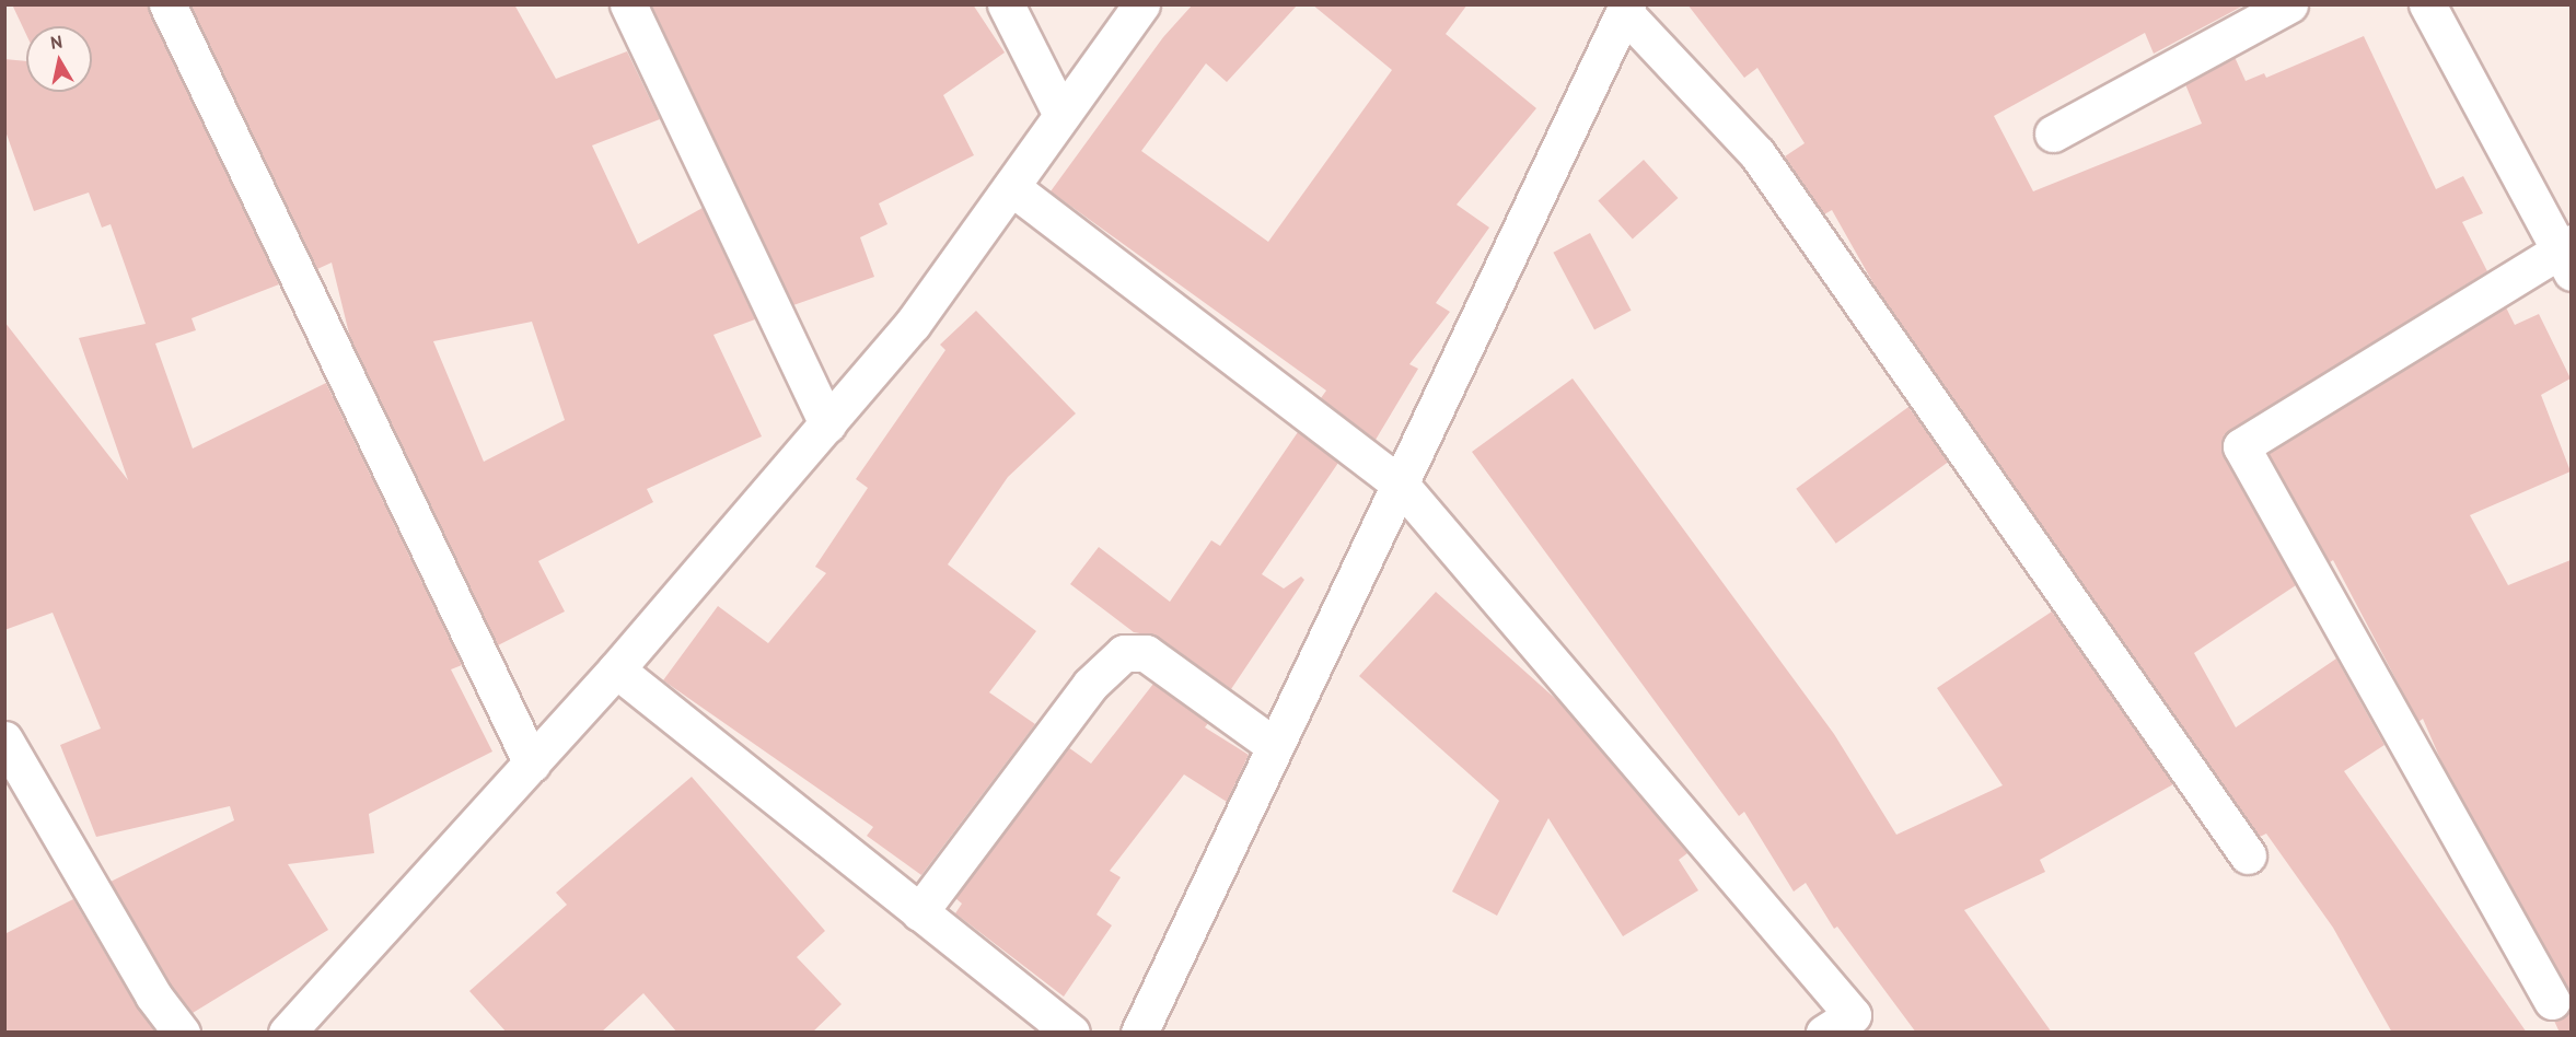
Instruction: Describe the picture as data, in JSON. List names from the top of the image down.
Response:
{
  "north": "top"
}
